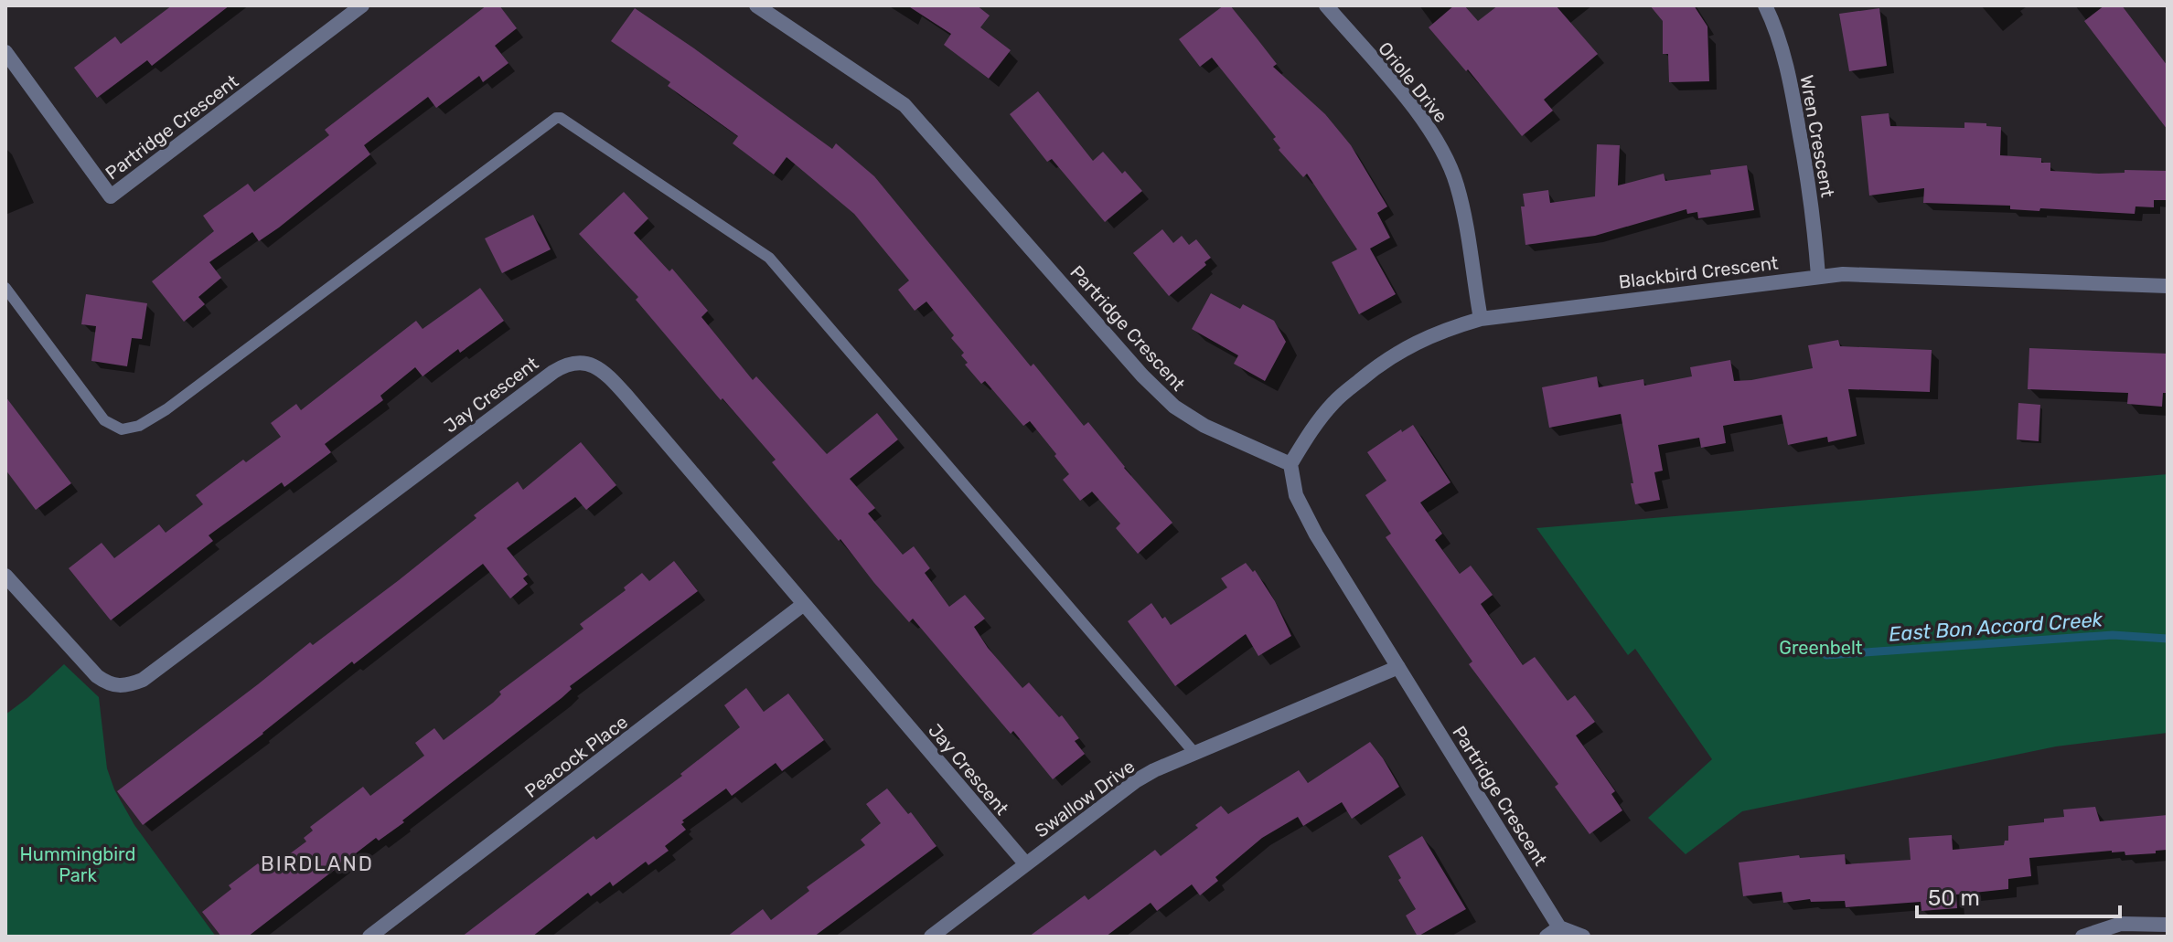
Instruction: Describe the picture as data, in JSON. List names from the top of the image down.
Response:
{
  "streets": {
    "street": [
      "Oriole Drive",
      "Partridge Crescent",
      "Wren Crescent",
      "Blackbird Crescent",
      "Jay Crescent",
      "Peacock Place",
      "Swallow Drive"
    ]
  },
  "crossings": [
    ["Oriole Drive", "Blackbird Crescent"],
    ["Partridge Crescent", "Blackbird Crescent"],
    ["Partridge Crescent", "Swallow Drive"],
    ["Wren Crescent", "Blackbird Crescent"],
    ["Jay Crescent", "Peacock Place"],
    ["Jay Crescent", "Swallow Drive"]
  ],
  "districts": ["BIRDLAND"],
  "water": ["East Bon Accord Creek"],
  "parks": ["Greenbelt", "Hummingbird Park"],
  "scale_bar": "50 m"
}
